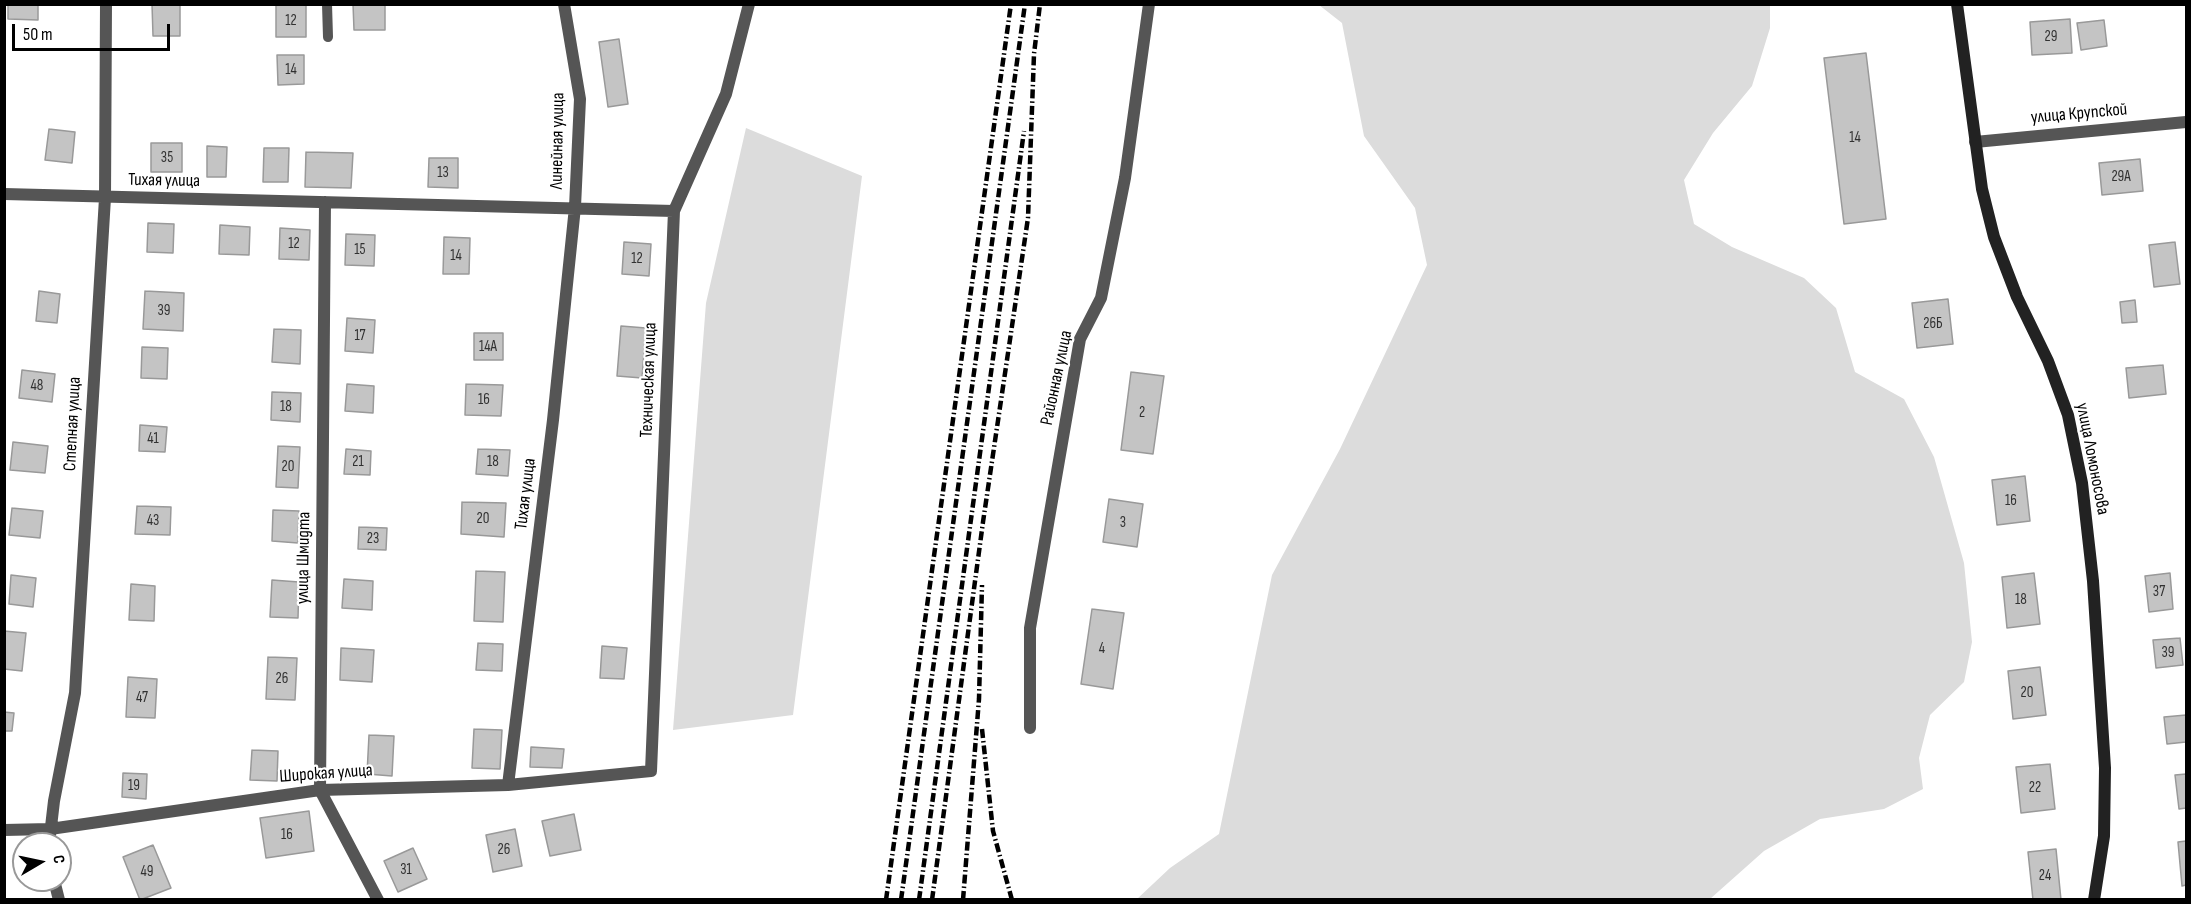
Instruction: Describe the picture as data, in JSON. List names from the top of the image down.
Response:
{
  "streets": {
    "street": [
      "улица Крупской",
      "Линейная улица",
      "Тихая улица",
      "Районная улица",
      "Техническая улица",
      "Степная улица",
      "улица Ломоносова",
      "улица Шмидта",
      "Широкая улица"
    ]
  },
  "crossings": [
    ["улица Крупской", "улица Ломоносова"],
    ["Линейная улица", "Тихая улица"],
    ["Тихая улица", "Техническая улица"],
    ["Тихая улица", "Степная улица"],
    ["Тихая улица", "улица Шмидта"],
    ["Тихая улица", "Широкая улица"],
    ["Техническая улица", "Широкая улица"],
    ["Степная улица", "Широкая улица"],
    ["улица Шмидта", "Широкая улица"]
  ],
  "house_numbers": [
    "12",
    "29",
    "14",
    "14",
    "35",
    "13",
    "29А",
    "12",
    "15",
    "14",
    "12",
    "39",
    "26Б",
    "17",
    "14А",
    "48",
    "16",
    "18",
    "2",
    "41",
    "21",
    "18",
    "20",
    "16",
    "20",
    "43",
    "3",
    "23",
    "37",
    "18",
    "4",
    "39",
    "26",
    "20",
    "47",
    "19",
    "22",
    "16",
    "26",
    "31",
    "49",
    "24"
  ],
  "scale_bar": "50 m",
  "north": "right"
}
